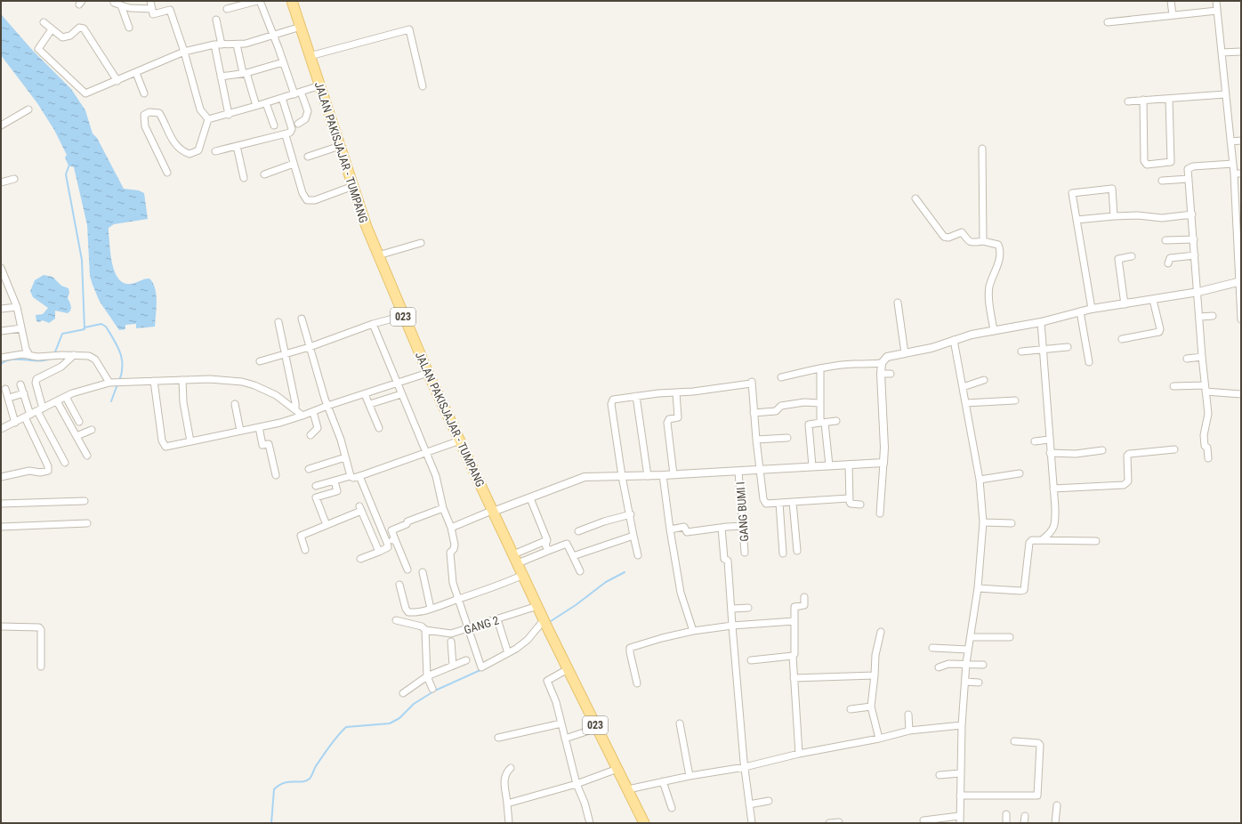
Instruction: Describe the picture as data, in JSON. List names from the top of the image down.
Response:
{
  "streets": {
    "main road": ["JALAN PAKISJAJAR - TUMPANG", "023"],
    "street": ["GANG BUMI I", "GANG 2"]
  },
  "crossings": [
    ["JALAN PAKISJAJAR - TUMPANG", "GANG 2"]
  ]
}
